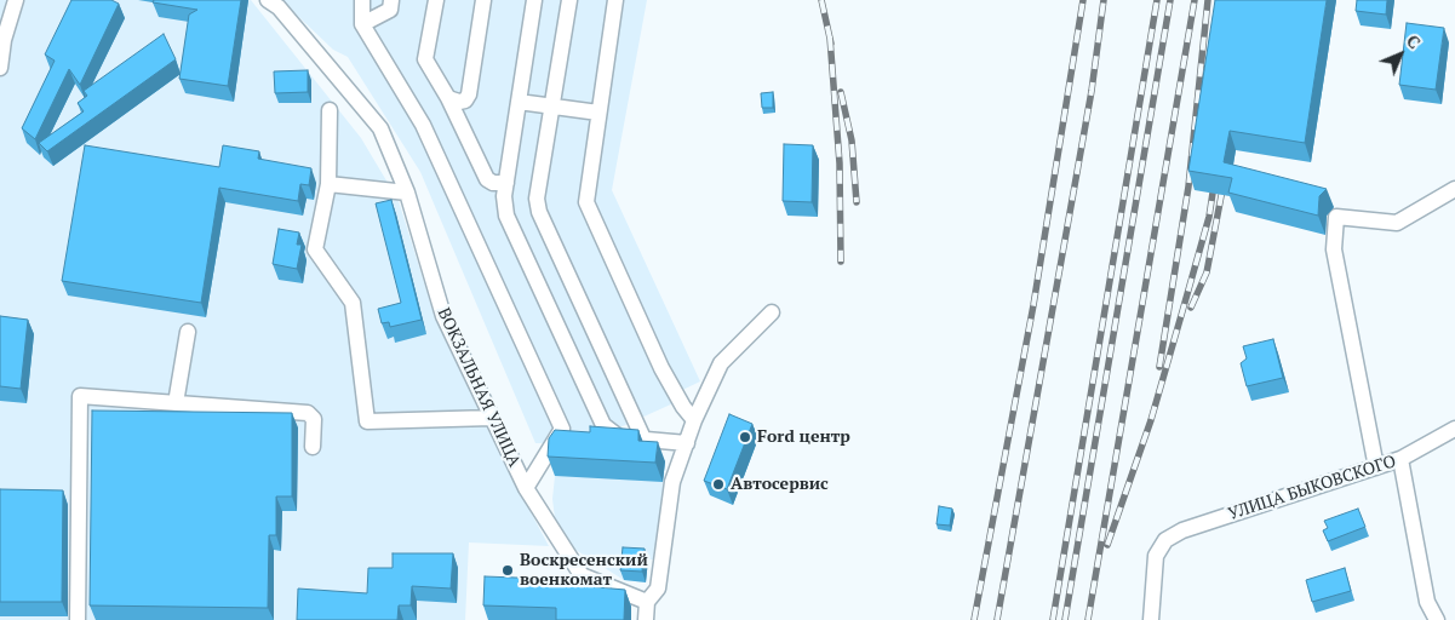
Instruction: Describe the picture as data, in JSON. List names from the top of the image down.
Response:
{
  "streets": {
    "street": ["ВОКЗАЛЬНАЯ УЛИЦА", "УЛИЦА БЫКОВСКОГО"]
  },
  "places": ["Ford центр", "Автосервис", "Воскресенский военкомат"],
  "north": "top right"
}
